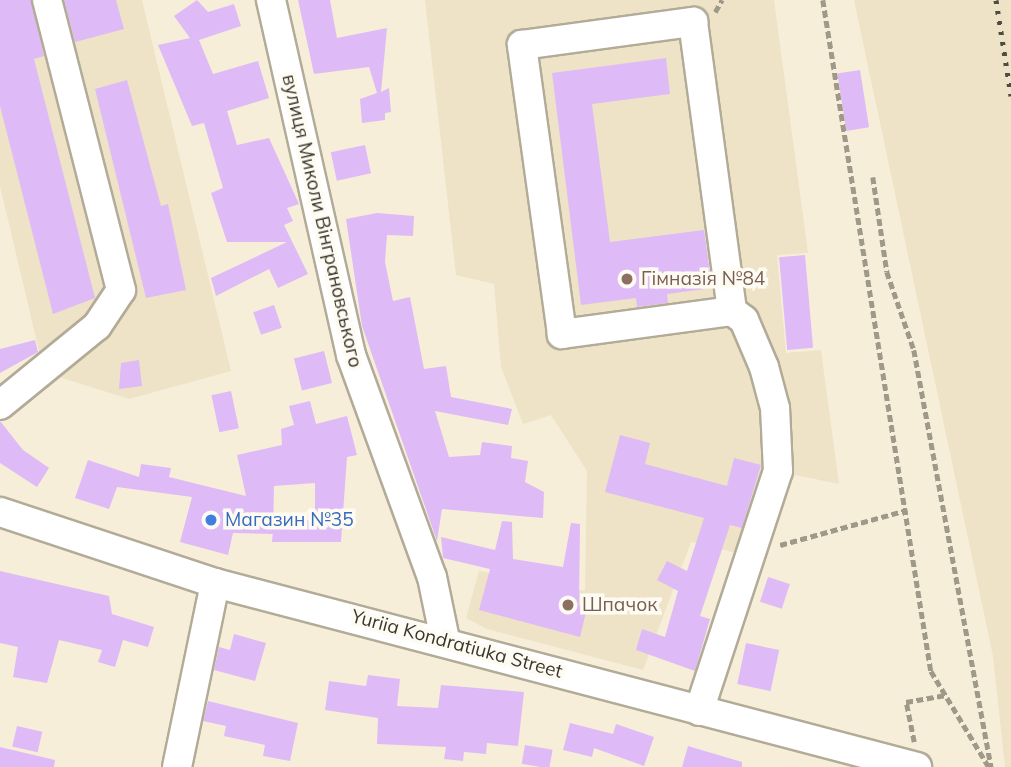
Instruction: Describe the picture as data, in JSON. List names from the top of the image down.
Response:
{
  "streets": {
    "street": ["вулиця Миколи Вінграновського", "Yuriia Kondratiuka Street"]
  },
  "crossings": [
    ["вулиця Миколи Вінграновського", "Yuriia Kondratiuka Street"]
  ],
  "places": ["Гімназія №84", "Магазин №35", "Шпачок"]
}
